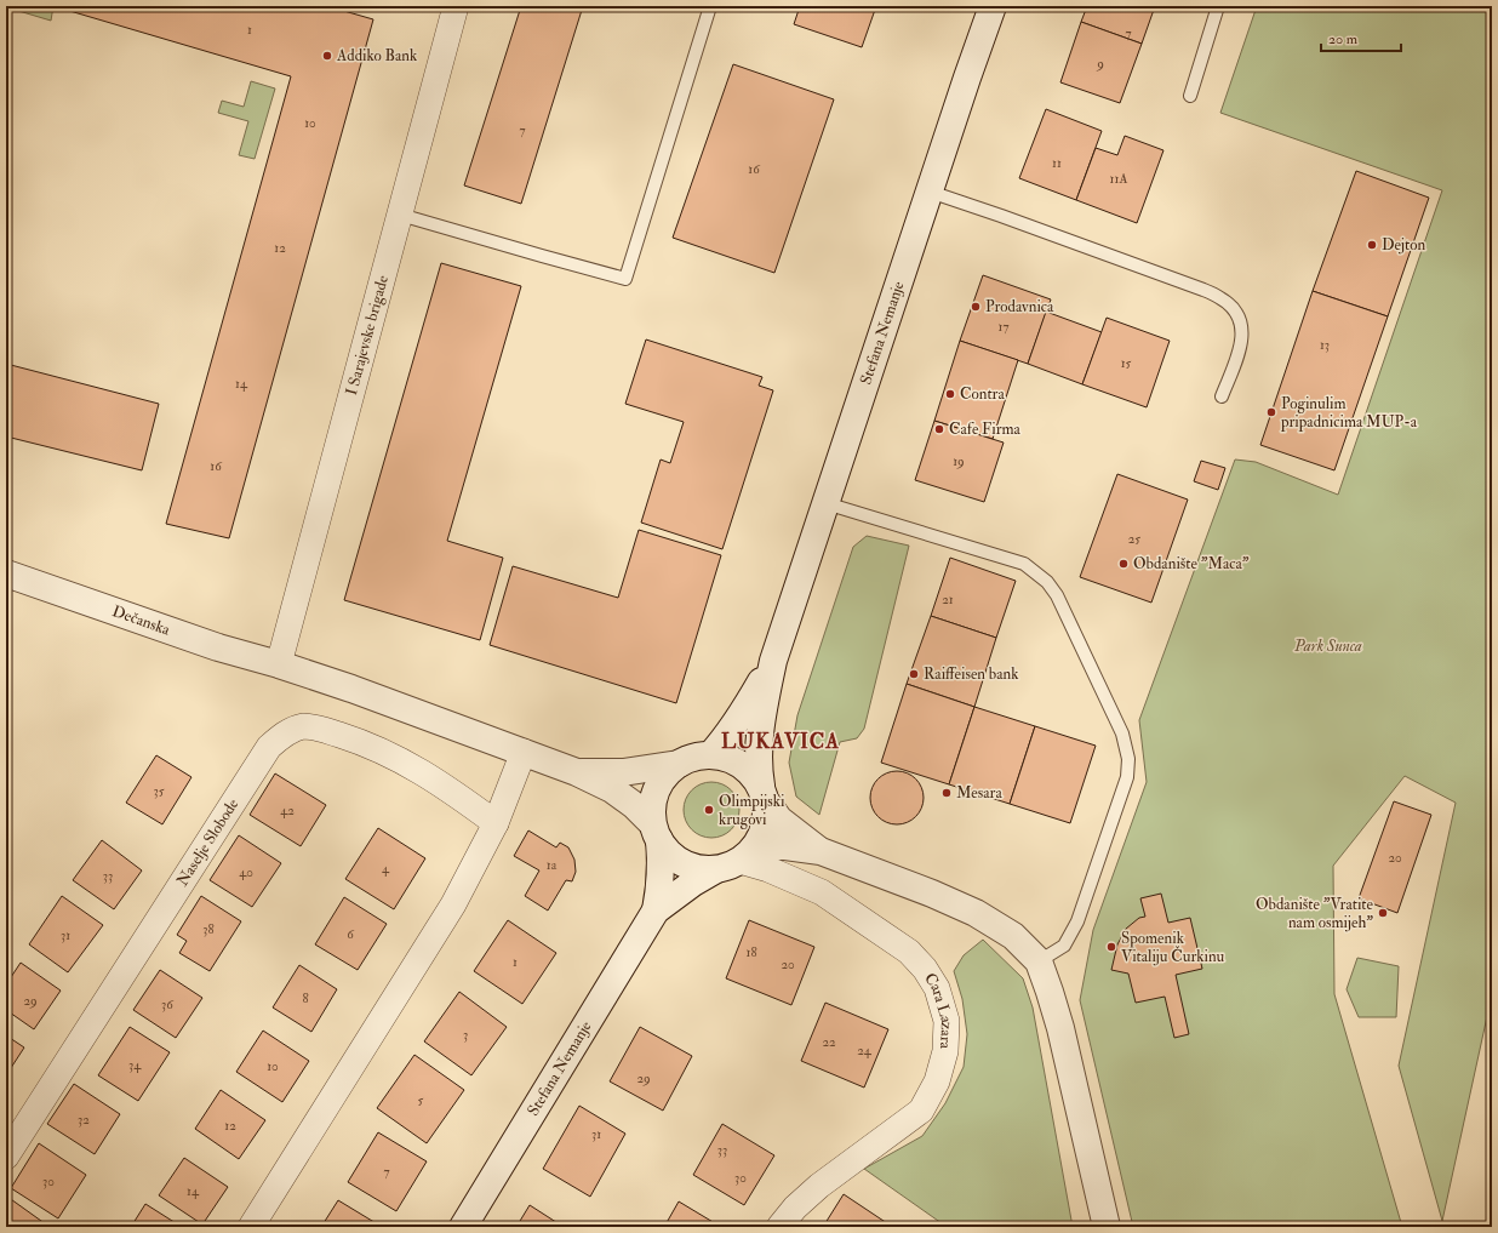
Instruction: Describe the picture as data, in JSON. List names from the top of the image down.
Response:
{
  "streets": {
    "main road": ["Stefana Nemanje", "Dečanska"],
    "street": ["I Sarajevske brigade", "Naselje Slobode", "Cara Lazara"]
  },
  "crossings": [
    ["Stefana Nemanje", "Dečanska"],
    ["Stefana Nemanje", "Cara Lazara"],
    ["I Sarajevske brigade", "Dečanska"],
    ["Dečanska", "Cara Lazara"]
  ],
  "districts": ["LUKAVICA"],
  "parks": ["Park Sunca"],
  "places": [
    "Addiko Bank",
    "Dejton",
    "Prodavnica",
    "Contra",
    "Poginulim pripadnicima MUP-a",
    "Cafe Firma",
    "Obdanište \"Maca\"",
    "Raiffeisen bank",
    "Mesara",
    "Olimpijski krugovi",
    "Obdanište \"Vratite nam osmijeh\"",
    "Spomenik Vitaliju Čurkinu"
  ],
  "house_numbers": [
    "1",
    "7",
    "9",
    "10",
    "7",
    "11",
    "16",
    "11A",
    "12",
    "17",
    "13",
    "15",
    "14",
    "19",
    "16",
    "25",
    "21",
    "35",
    "42",
    "20",
    "1a",
    "4",
    "40",
    "33",
    "38",
    "6",
    "31",
    "18",
    "1",
    "20",
    "8",
    "29",
    "36",
    "3",
    "22",
    "24",
    "34",
    "10",
    "29",
    "5",
    "32",
    "12",
    "31",
    "33",
    "7",
    "30",
    "30",
    "14"
  ],
  "scale_bar": "20 m"
}
